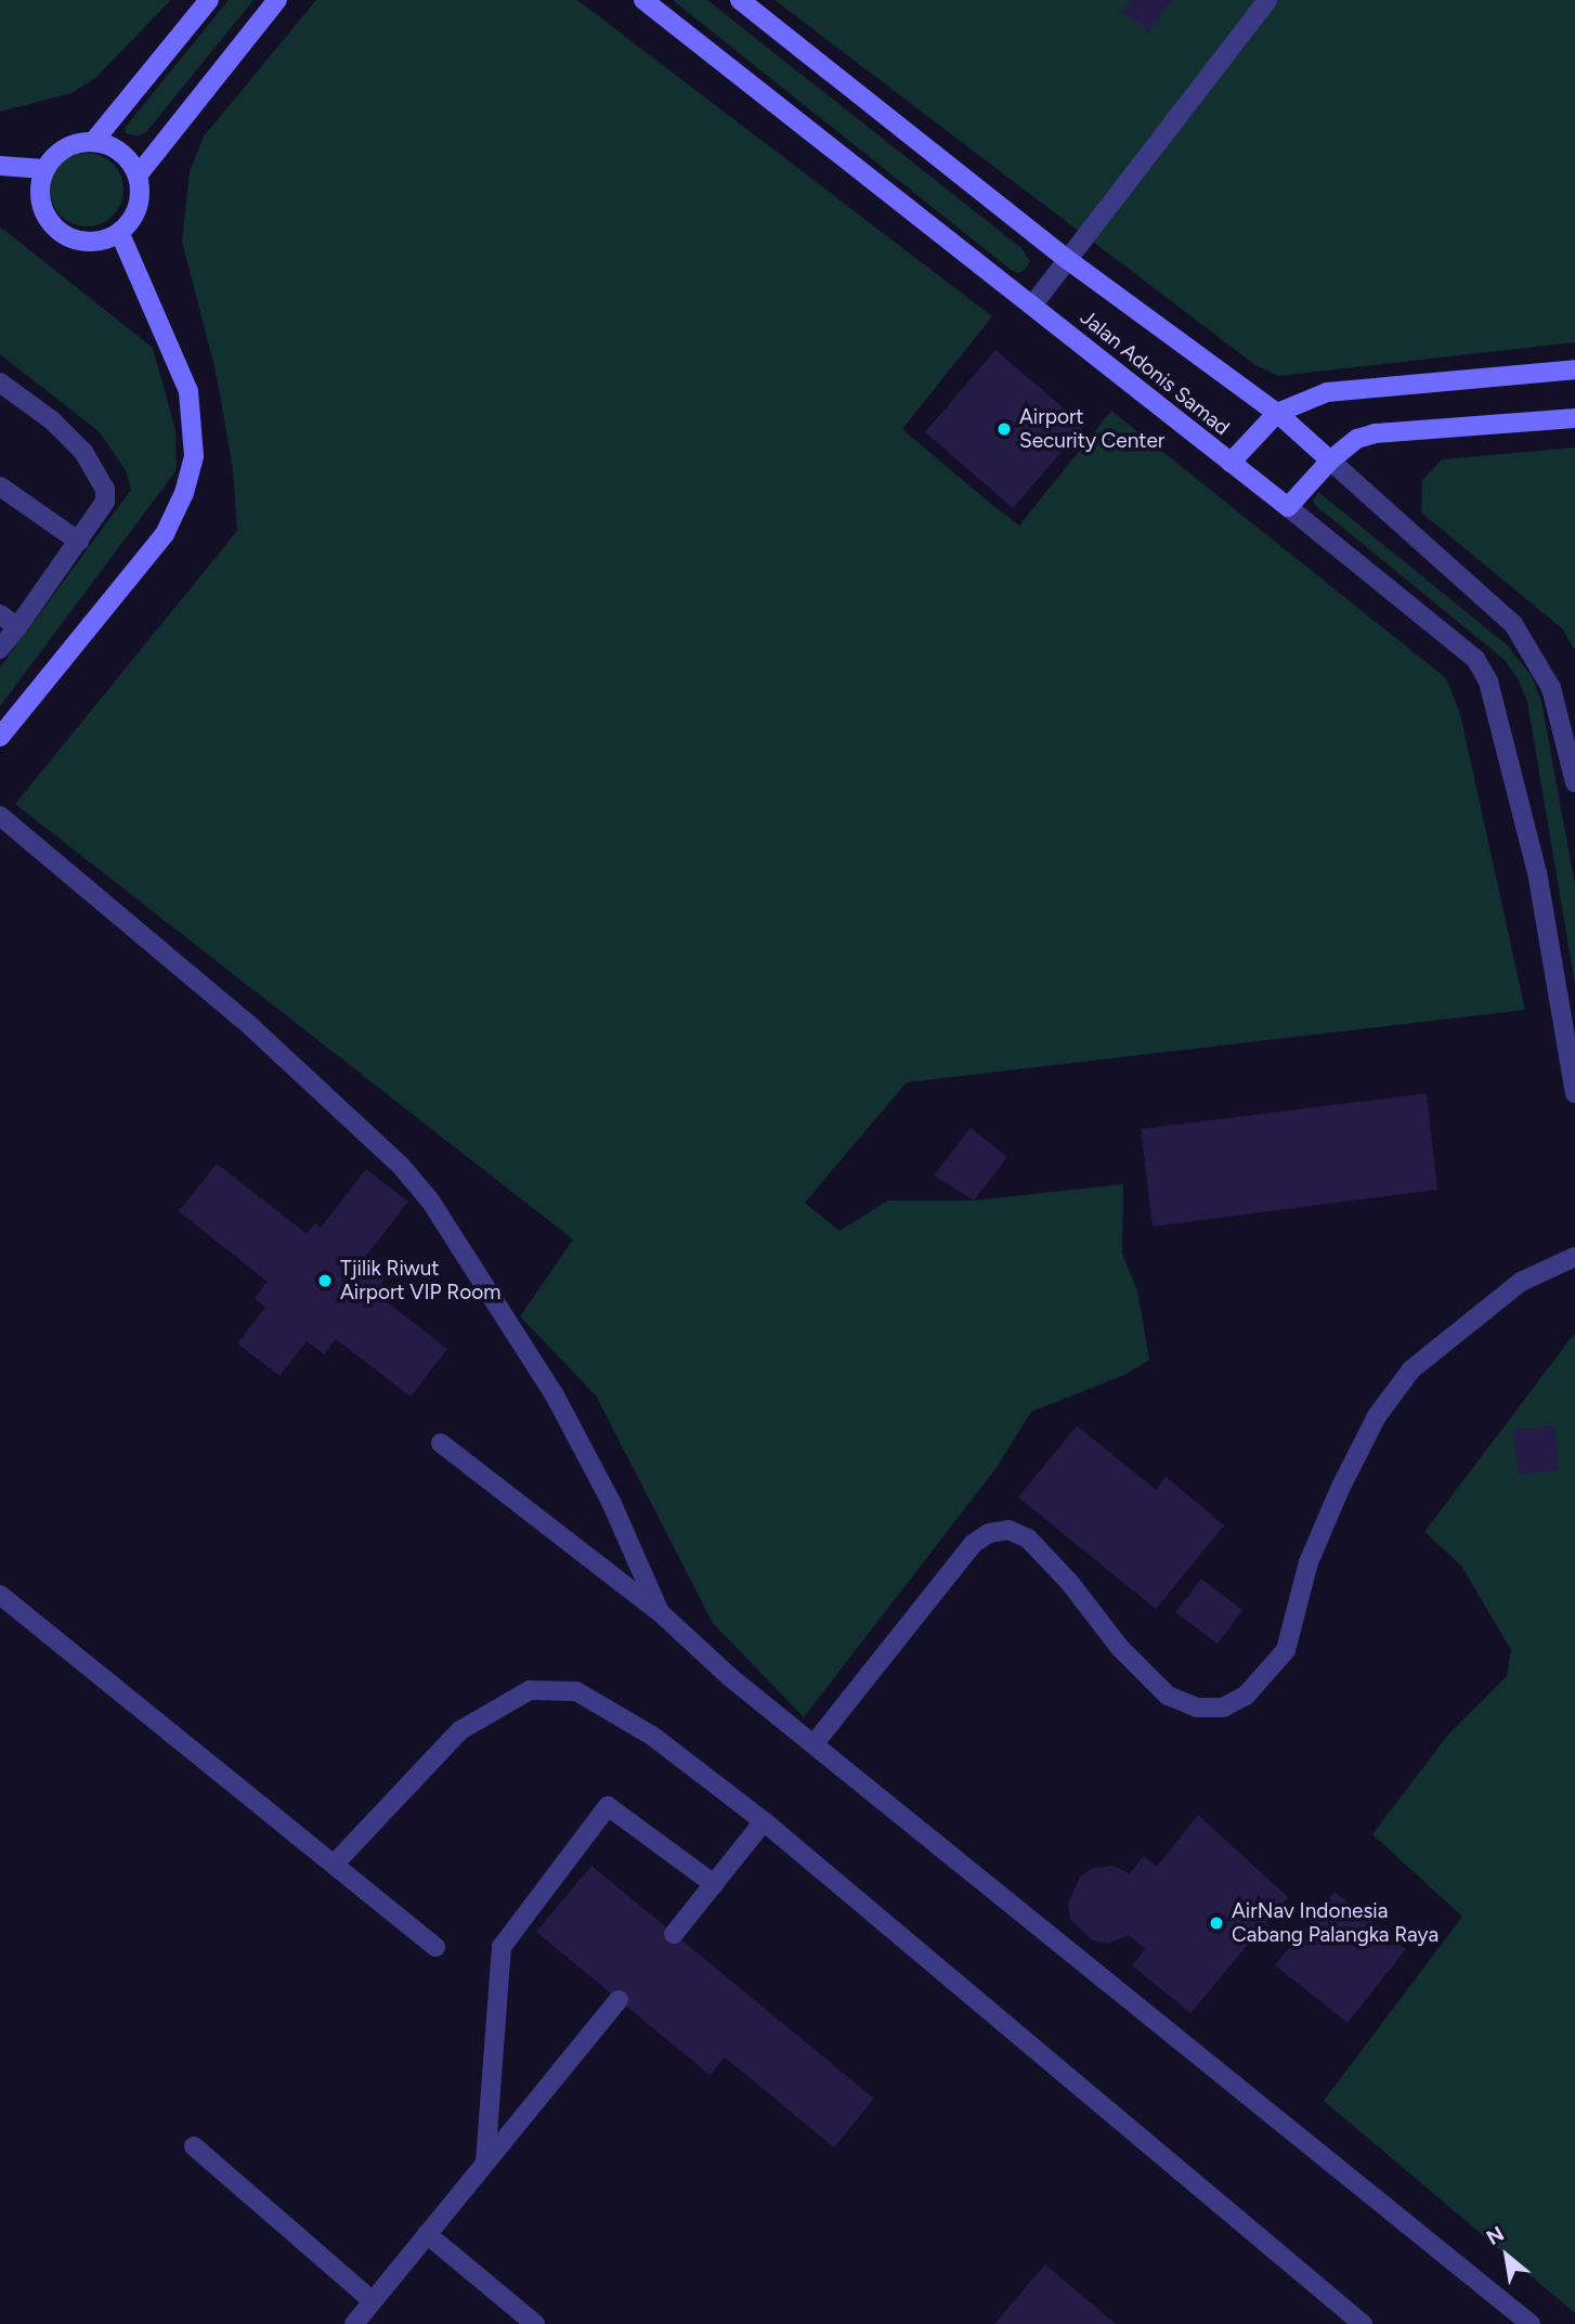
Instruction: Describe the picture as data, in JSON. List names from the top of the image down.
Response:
{
  "streets": {
    "main road": ["Jalan Adonis Samad"]
  },
  "places": ["Airport Security Center", "Tjilik Riwut Airport VIP Room", "AirNav Indonesia Cabang Palangka Raya"],
  "north": "top left"
}
